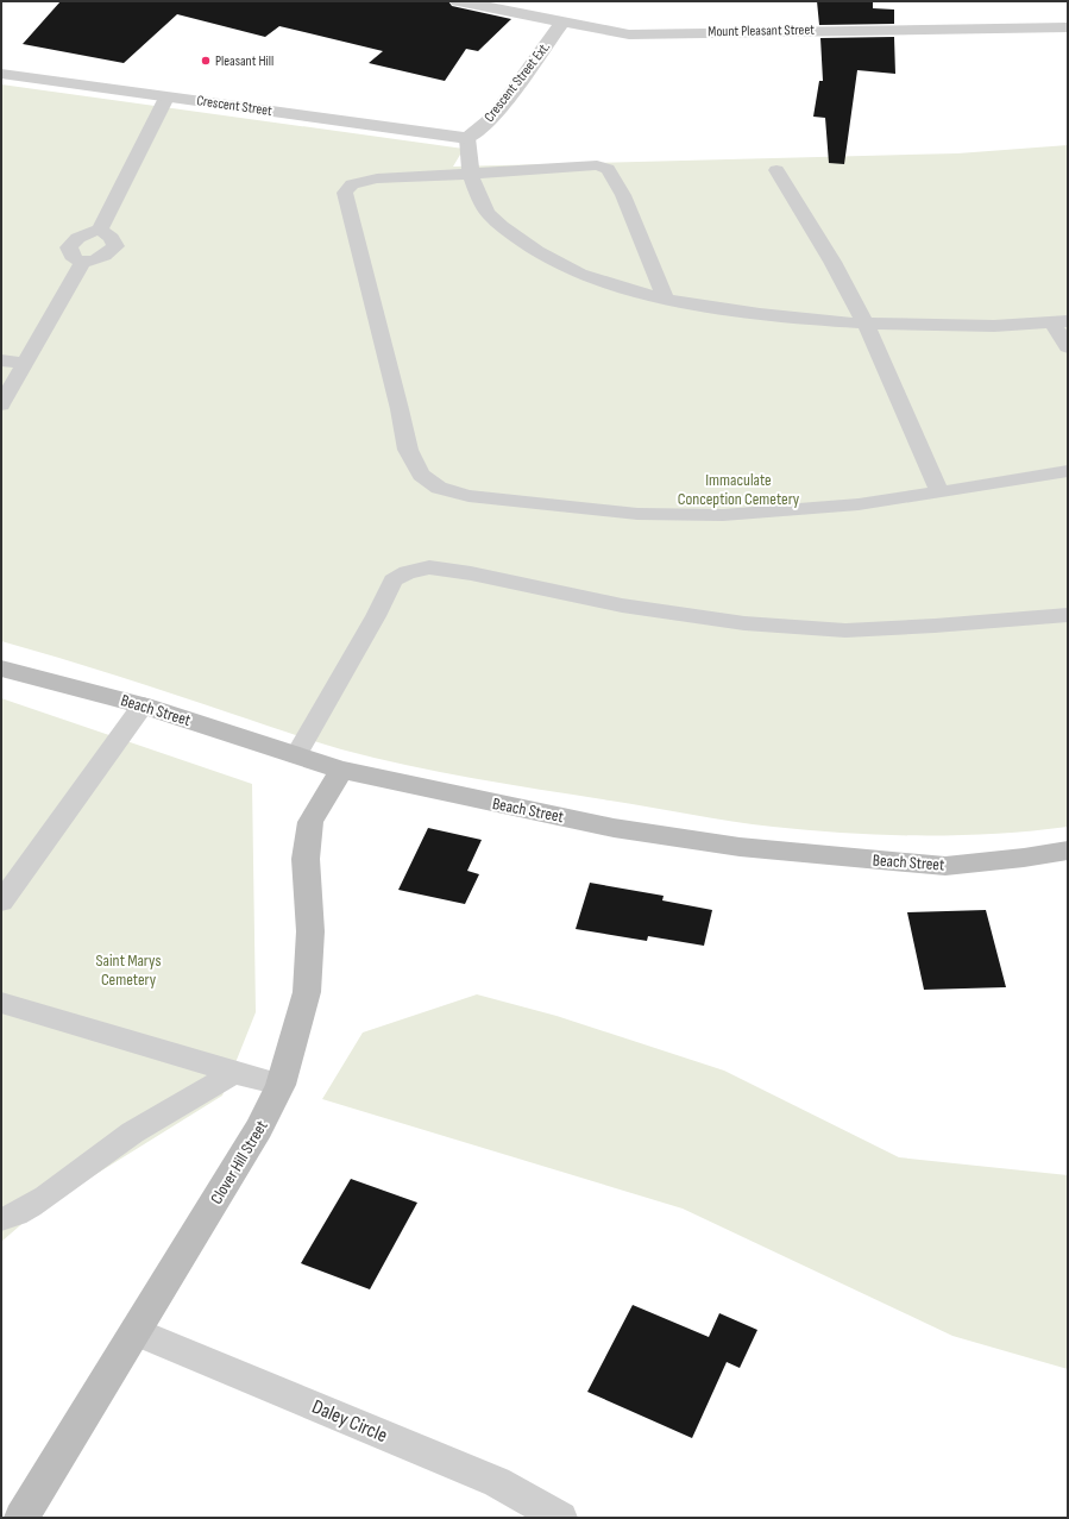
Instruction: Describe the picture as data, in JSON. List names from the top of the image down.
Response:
{
  "streets": {
    "street": [
      "Mount Pleasant Street",
      "Crescent Street Ext.",
      "Crescent Street",
      "Beach Street",
      "Clover Hill Street",
      "Daley Circle"
    ]
  },
  "crossings": [
    ["Mount Pleasant Street", "Crescent Street Ext."],
    ["Crescent Street Ext.", "Crescent Street"],
    ["Beach Street", "Clover Hill Street"],
    ["Clover Hill Street", "Daley Circle"]
  ],
  "parks": ["Immaculate Conception Cemetery", "Saint Marys Cemetery"],
  "places": ["Pleasant Hill"]
}
